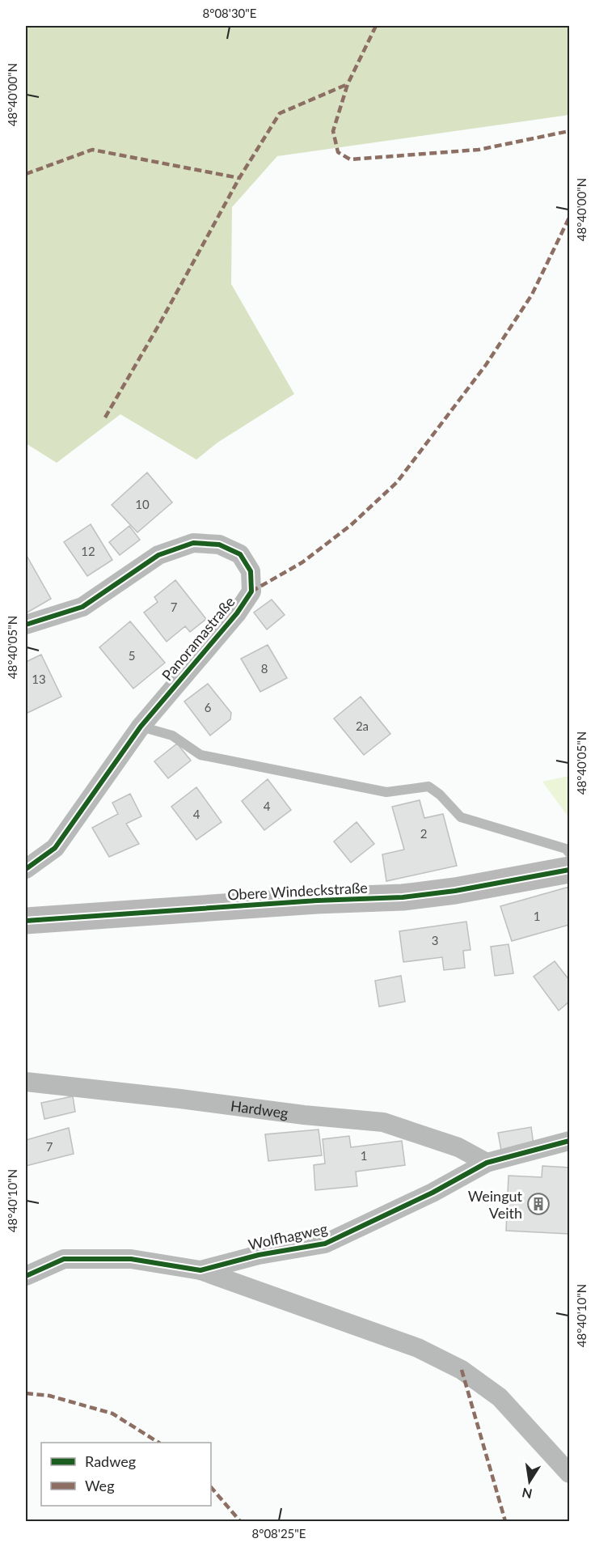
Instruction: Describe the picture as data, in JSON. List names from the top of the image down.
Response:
{
  "streets": {
    "street": [
      "Panoramastraße",
      "Obere Windeckstraße",
      "Hardweg",
      "Wolfhagweg"
    ]
  },
  "crossings": [
    ["Hardweg", "Wolfhagweg"]
  ],
  "places": {
    "building": ["Weingut Veith"]
  },
  "house_numbers": [
    "10",
    "12",
    "7",
    "5",
    "8",
    "13",
    "6",
    "2a",
    "4",
    "4",
    "2",
    "1",
    "3",
    "7",
    "1"
  ],
  "legend": ["Radweg", "Weg"],
  "north": "bottom",
  "coordinates": [
    "8°08'30\"E",
    "48°40'00\"N",
    "48°40'05\"N",
    "48°40'10\"N",
    "8°08'25\"E"
  ]
}
